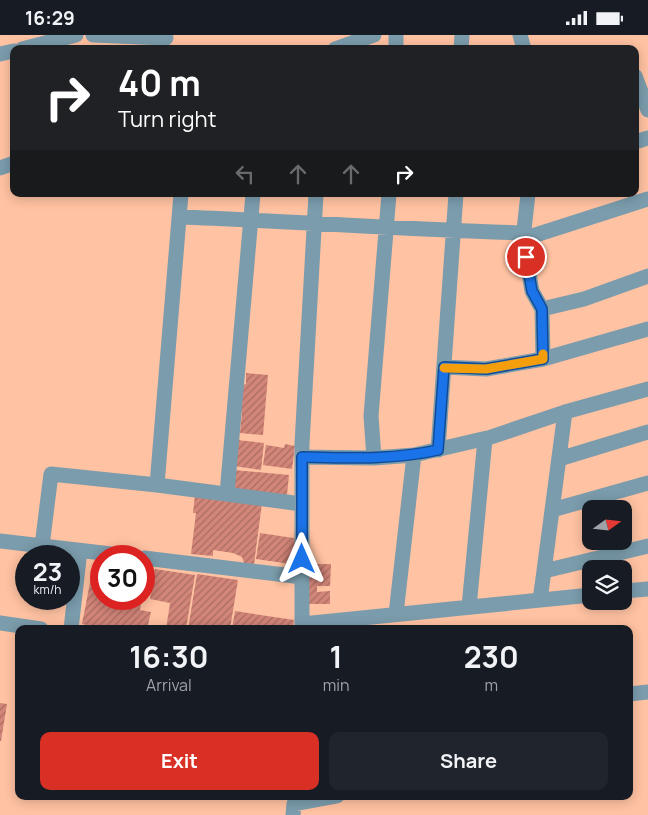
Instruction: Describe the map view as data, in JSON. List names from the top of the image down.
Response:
{
  "north": "right",
  "page": {
    "status": "16:29",
    "turn": ["40 m", "Turn right"],
    "speed": "23 km/h",
    "limit": "30",
    "eta": [
      "16:30",
      "Arrival",
      "1",
      "min",
      "230",
      "m"
    ],
    "buttons": ["Exit", "Share"]
  }
}
